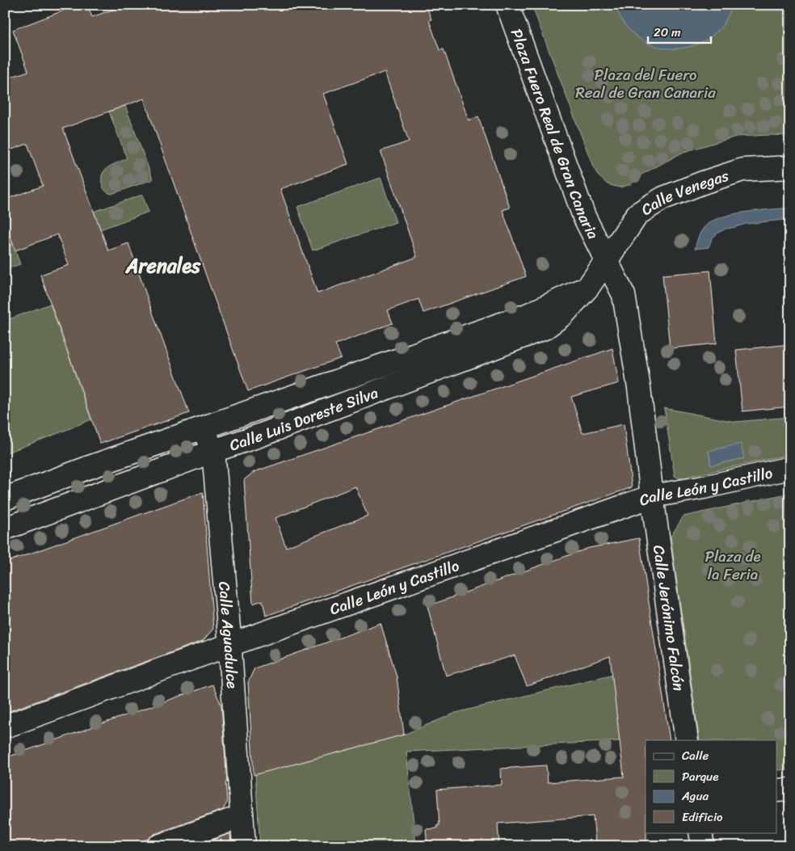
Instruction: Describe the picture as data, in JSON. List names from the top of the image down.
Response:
{
  "streets": {
    "street": [
      "Plaza Fuero Real de Gran Canaria",
      "Calle Venegas",
      "Calle Luis Doreste Silva",
      "Calle León y Castillo",
      "Calle Jerónimo Falcón",
      "Calle Aguadulce"
    ]
  },
  "crossings": [
    ["Plaza Fuero Real de Gran Canaria", "Calle Venegas"],
    ["Plaza Fuero Real de Gran Canaria", "Calle Luis Doreste Silva"],
    ["Calle Venegas", "Calle Luis Doreste Silva"],
    ["Calle Luis Doreste Silva", "Calle Aguadulce"],
    ["Calle León y Castillo", "Calle Jerónimo Falcón"],
    ["Calle León y Castillo", "Calle Aguadulce"]
  ],
  "districts": ["Arenales"],
  "parks": ["Plaza del Fuero Real de Gran Canaria", "Plaza de la Feria"],
  "legend": [
    "Calle",
    "Parque",
    "Agua",
    "Edificio"
  ],
  "scale_bar": "20 m"
}
